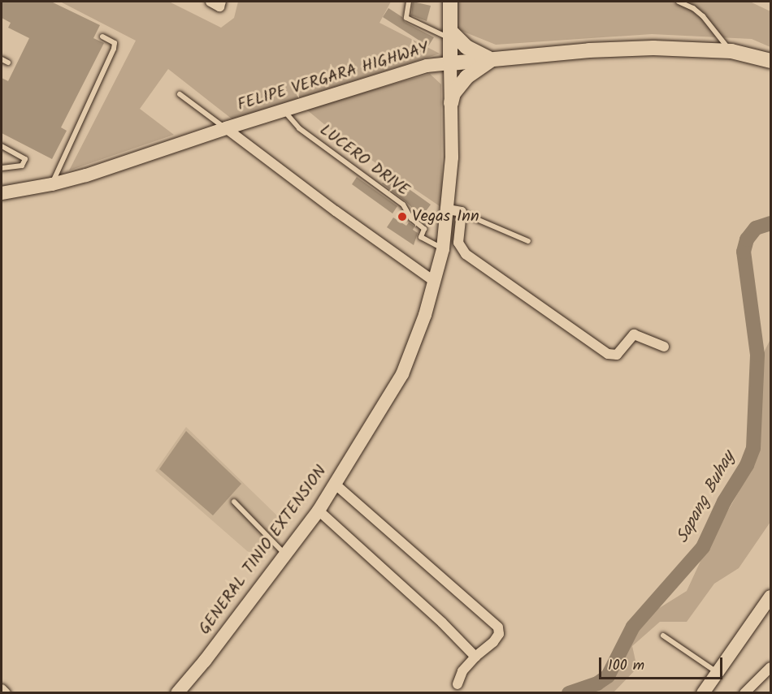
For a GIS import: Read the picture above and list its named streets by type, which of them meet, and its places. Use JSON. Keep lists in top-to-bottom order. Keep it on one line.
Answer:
{"streets":{"main road":["FELIPE VERGARA HIGHWAY","GENERAL TINIO EXTENSION"],"lane":["LUCERO DRIVE"]},"crossings":[["FELIPE VERGARA HIGHWAY","LUCERO DRIVE"],["FELIPE VERGARA HIGHWAY","GENERAL TINIO EXTENSION"],["LUCERO DRIVE","GENERAL TINIO EXTENSION"]],"water":["Sapang Buhay"],"places":["Vegas Inn"],"scale_bar":"100 m"}
